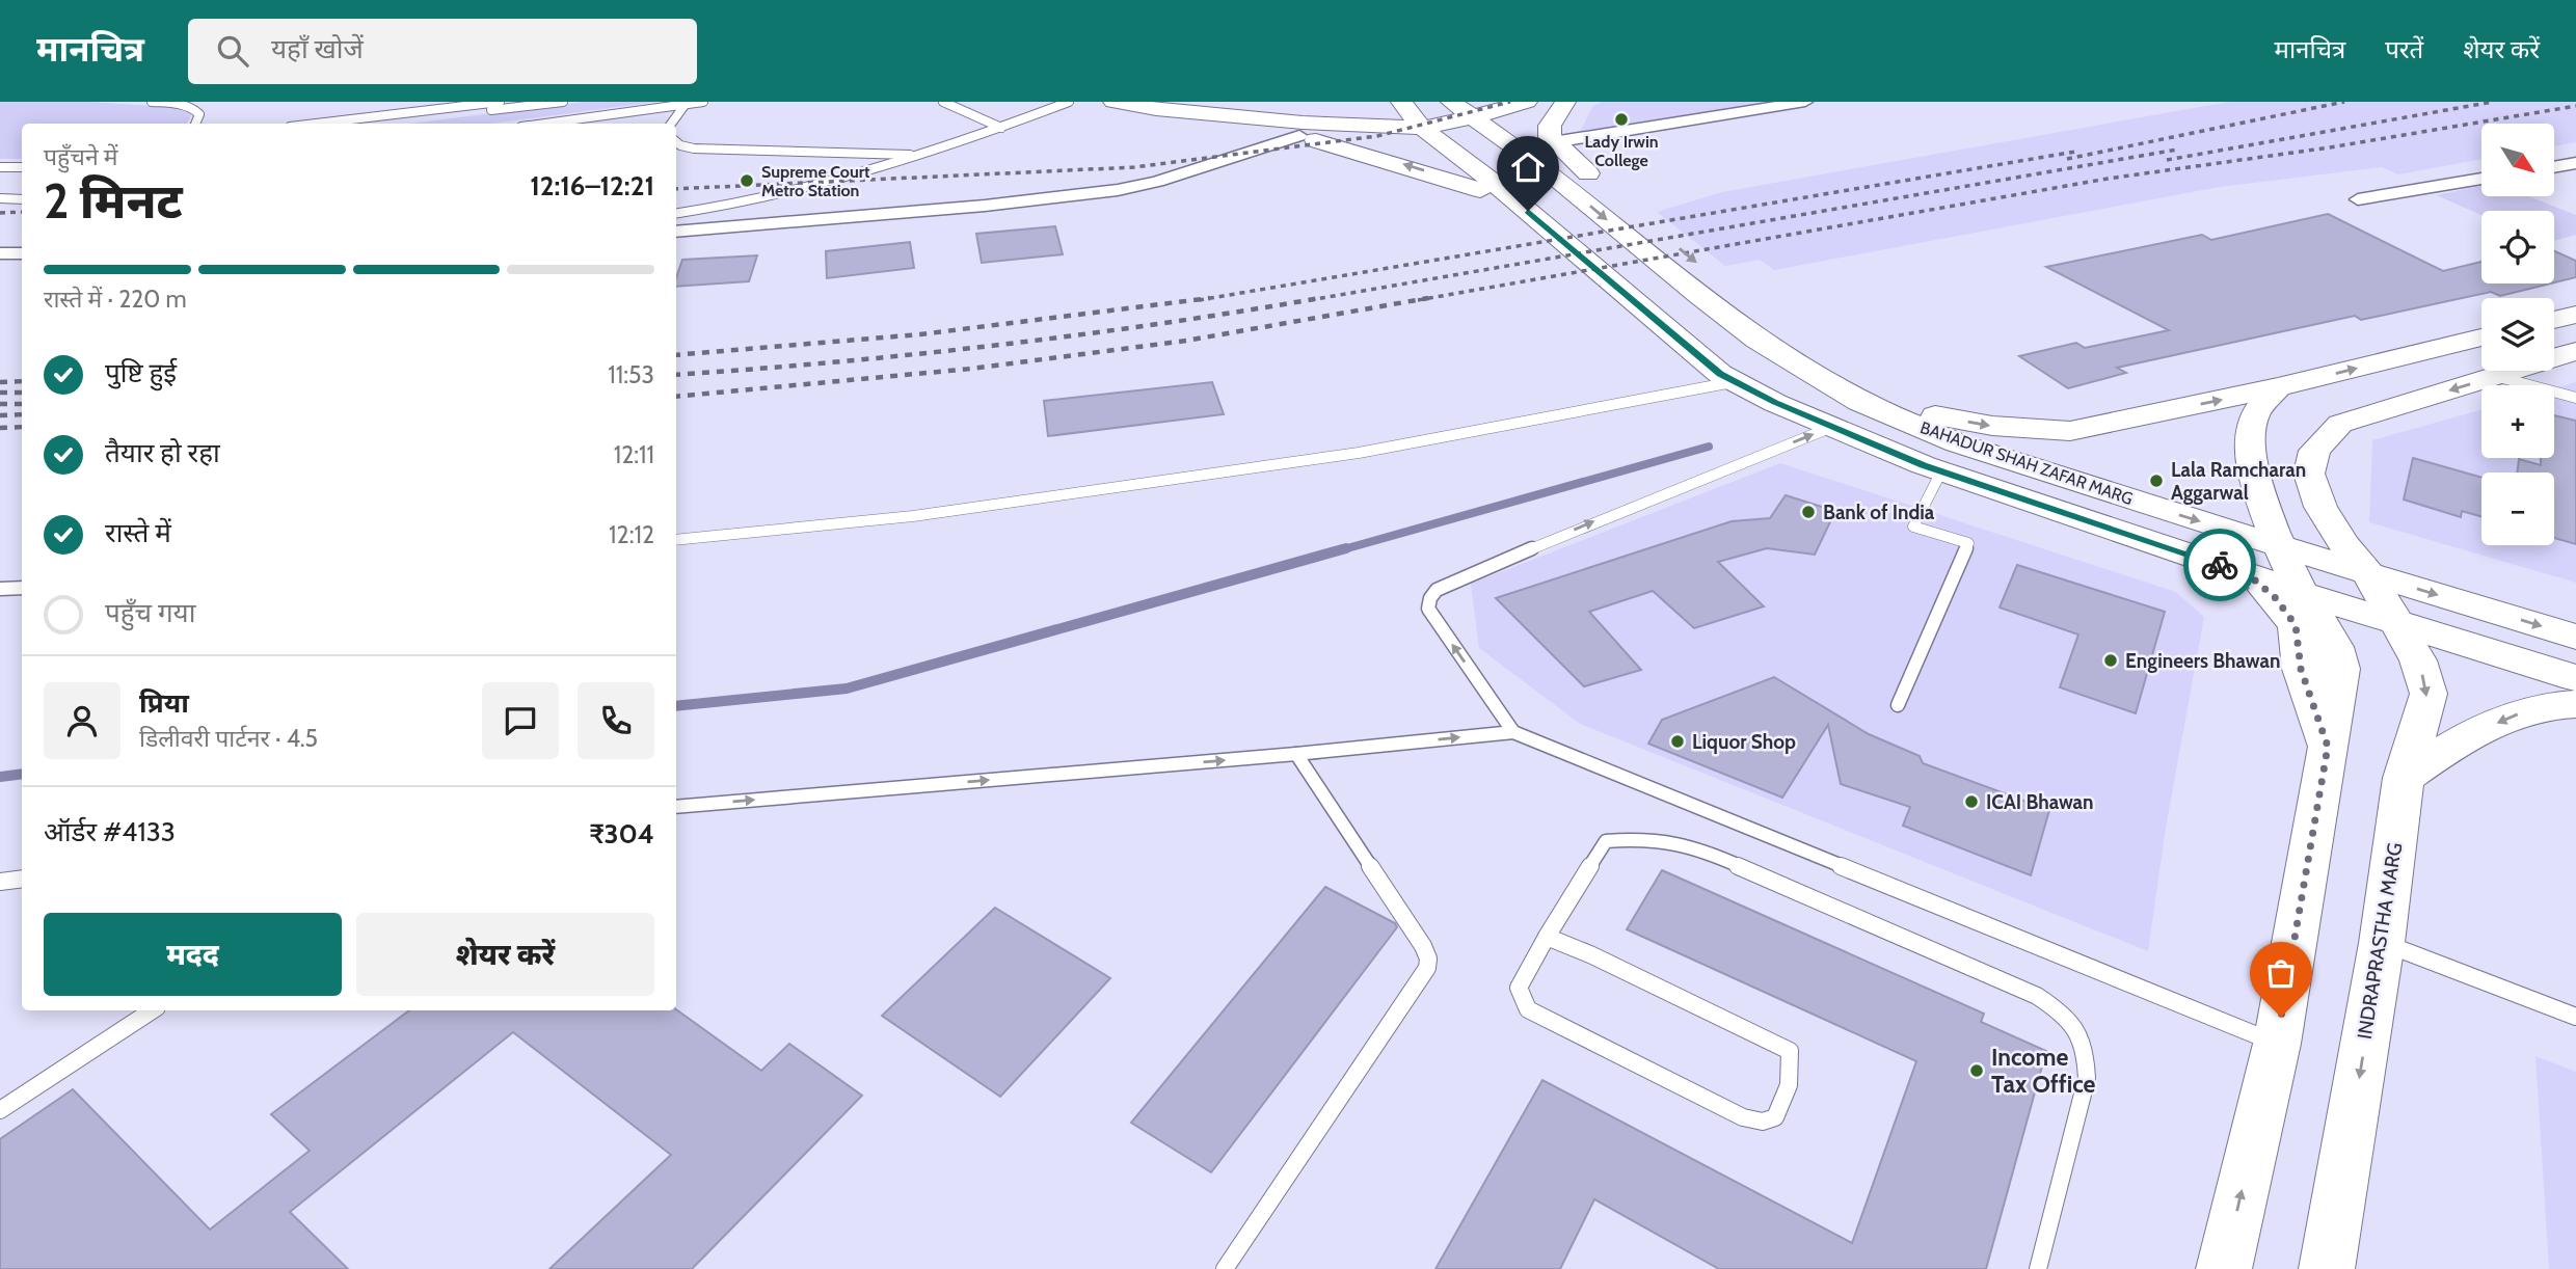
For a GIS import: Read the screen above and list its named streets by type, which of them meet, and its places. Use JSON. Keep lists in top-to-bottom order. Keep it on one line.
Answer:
{"streets":{"main road":["BAHADUR SHAH ZAFAR MARG","INDRAPRASTHA MARG"]},"crossings":[["BAHADUR SHAH ZAFAR MARG","INDRAPRASTHA MARG"]],"places":["Lady Irwin College","Supreme Court Metro Station","Lala Ramcharan Aggarwal","Bank of India","Engineers Bhawan","Liquor Shop","ICAI Bhawan","Income Tax Office"],"north":"bottom right","page":{"header":"मानचित्र","search":"यहाँ खोजें","nav":["मानचित्र","परतें","शेयर करें"],"map_buttons":["+","−"],"heading":["2 मिनट","पहुँचने में","12:16–12:21"],"panel":["प्रिया","डिलीवरी पार्टनर · 4.5","ऑर्डर #4133","₹304"],"bar":"रास्ते में · 220 m","list":[["पुष्टि हुई","11:53"],["तैयार हो रहा","12:11"],["रास्ते में","12:12"],"पहुँच गया"],"buttons":["मदद","शेयर करें"]}}
